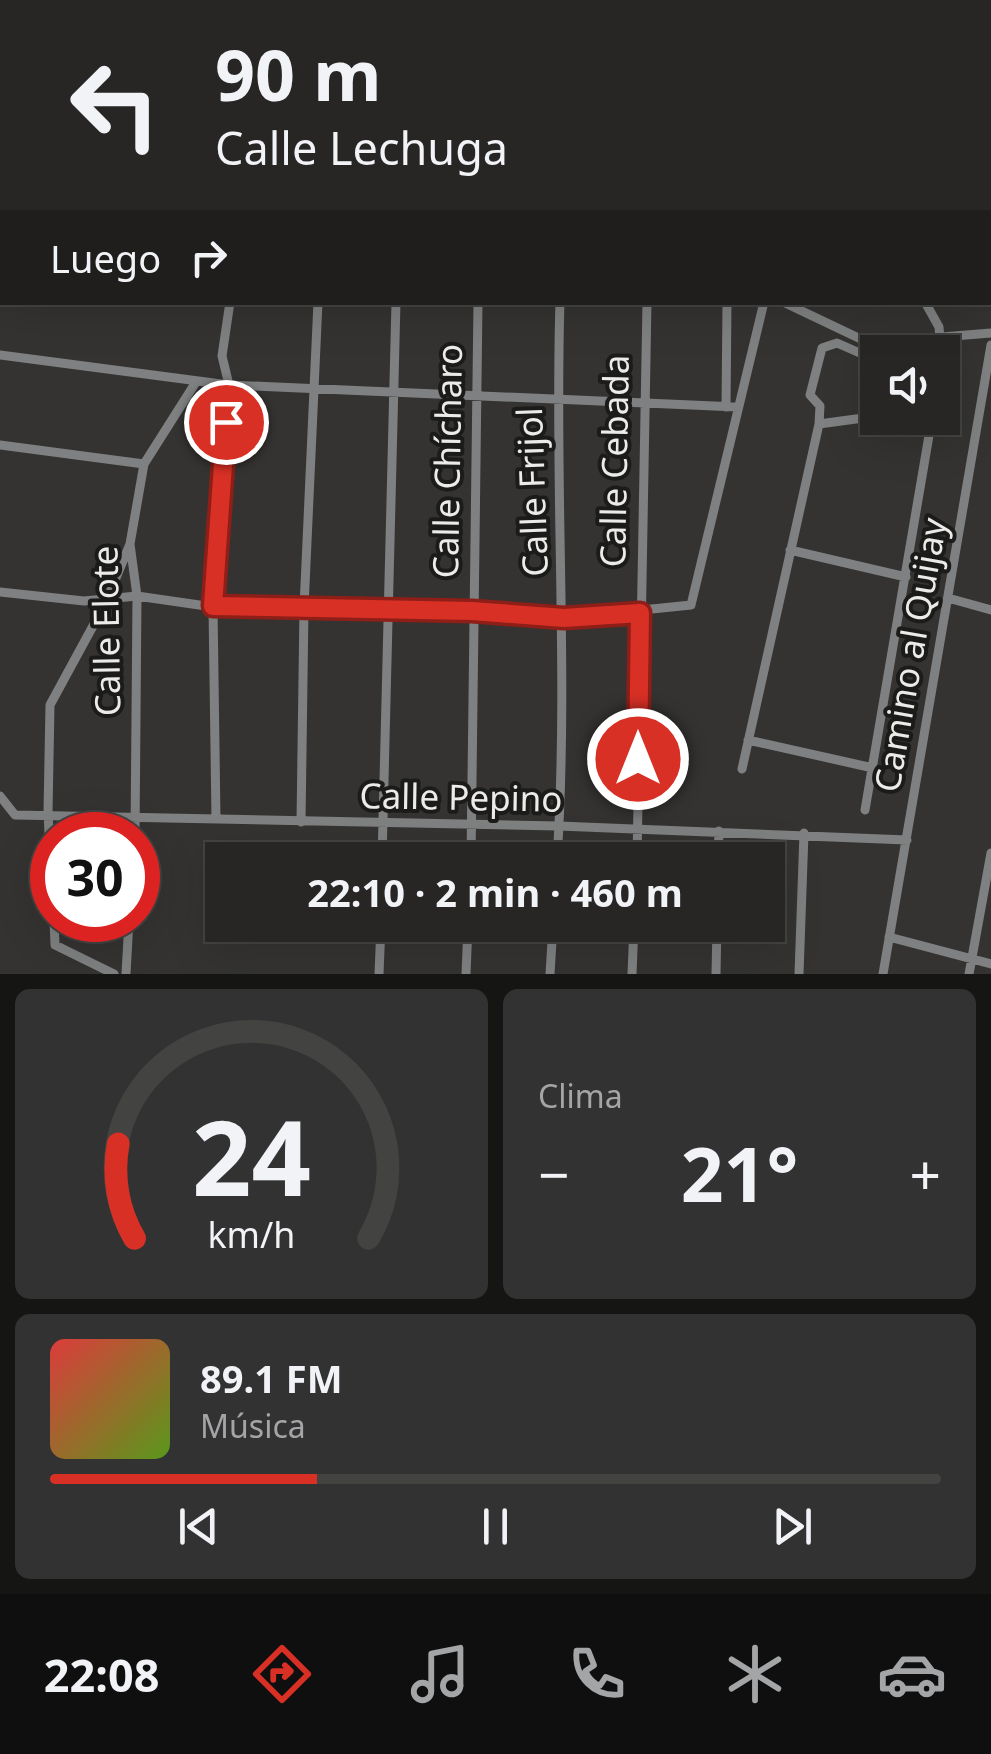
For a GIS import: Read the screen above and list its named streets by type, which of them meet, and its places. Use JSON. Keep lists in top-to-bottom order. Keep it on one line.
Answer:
{"streets":{"street":["Calle Chícharo","Calle Cebada","Calle Frijol","Calle Elote","Camino al Quijay","Calle Pepino"]},"crossings":[["Calle Chícharo","Calle Pepino"],["Calle Cebada","Calle Pepino"],["Calle Frijol","Calle Pepino"],["Camino al Quijay","Calle Pepino"]],"page":{"turn":["90 m","Calle Lechuga"],"then":"Luego","limit":"30","trip":"22:10 · 2 min · 460 m","tile":"Clima","heat":["−","21°","+"],"song":["89.1 FM","Música"],"tabs":"22:08","gauge":["24","km/h"]}}
